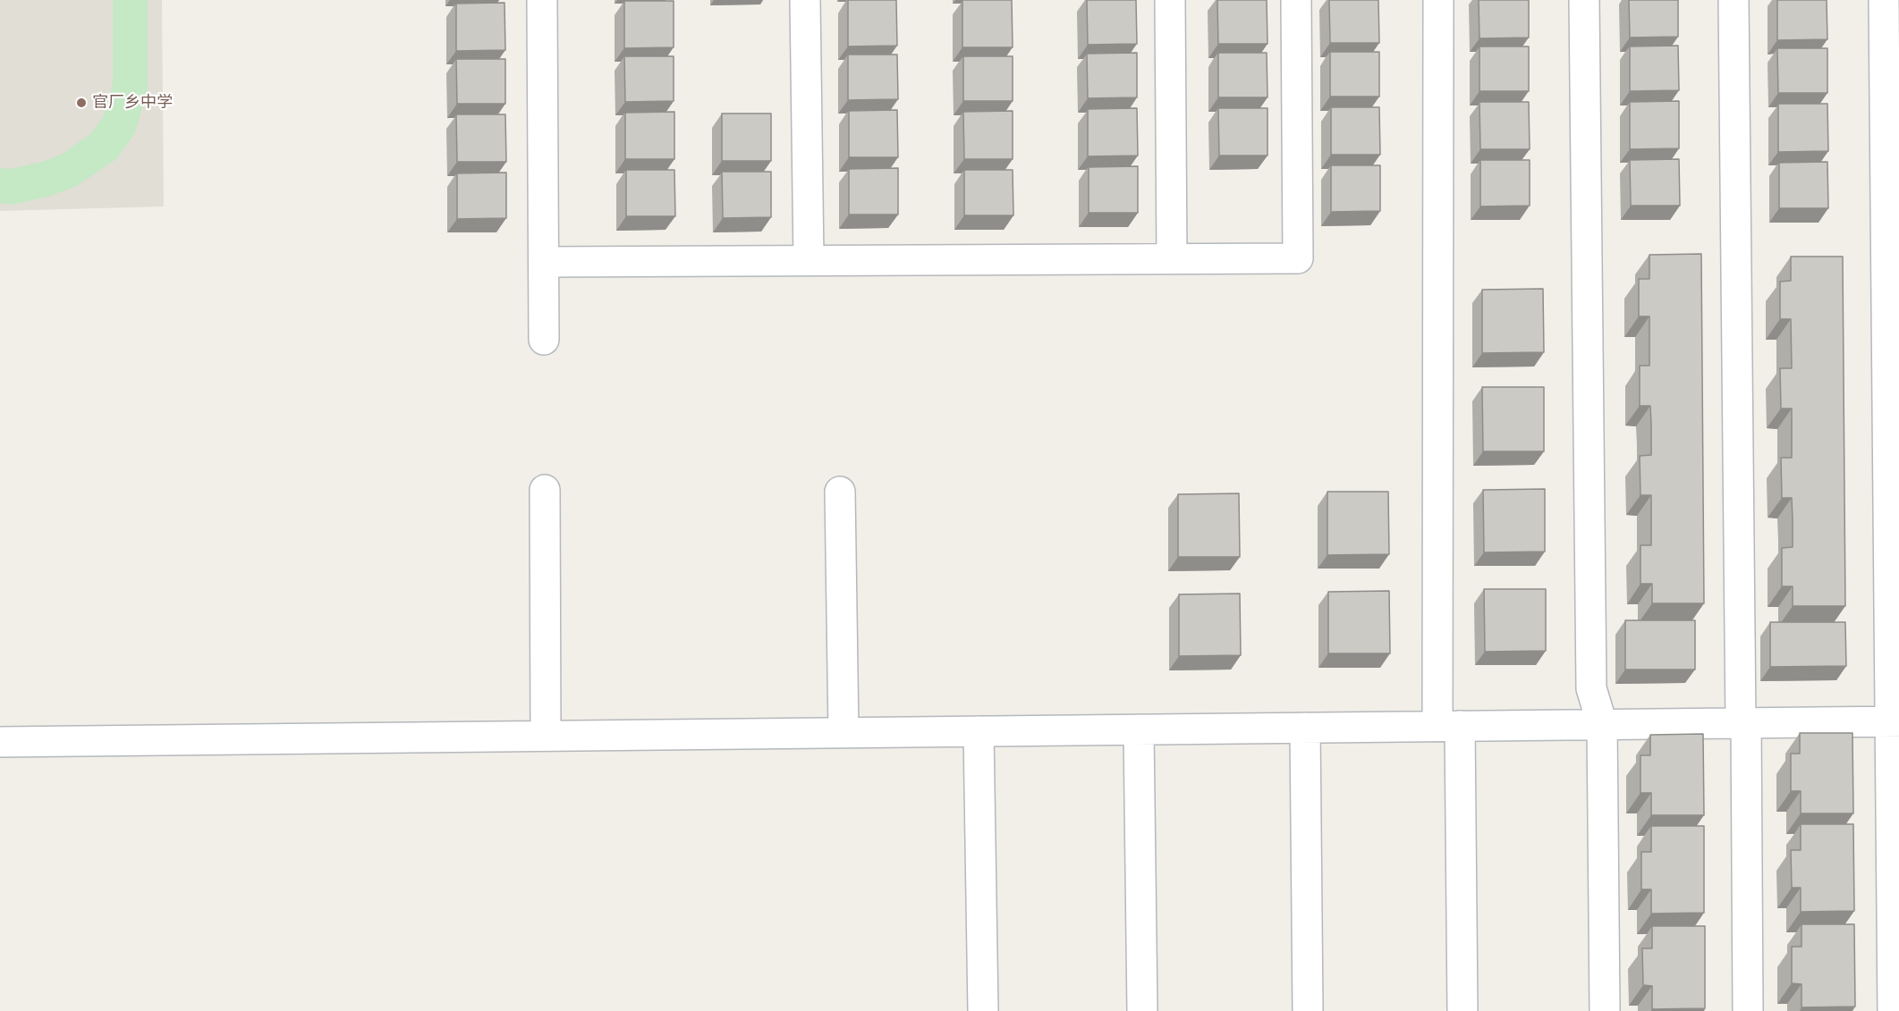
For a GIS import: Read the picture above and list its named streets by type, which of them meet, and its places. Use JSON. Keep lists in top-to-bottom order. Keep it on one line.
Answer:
{"places":["官厂乡中学"]}
